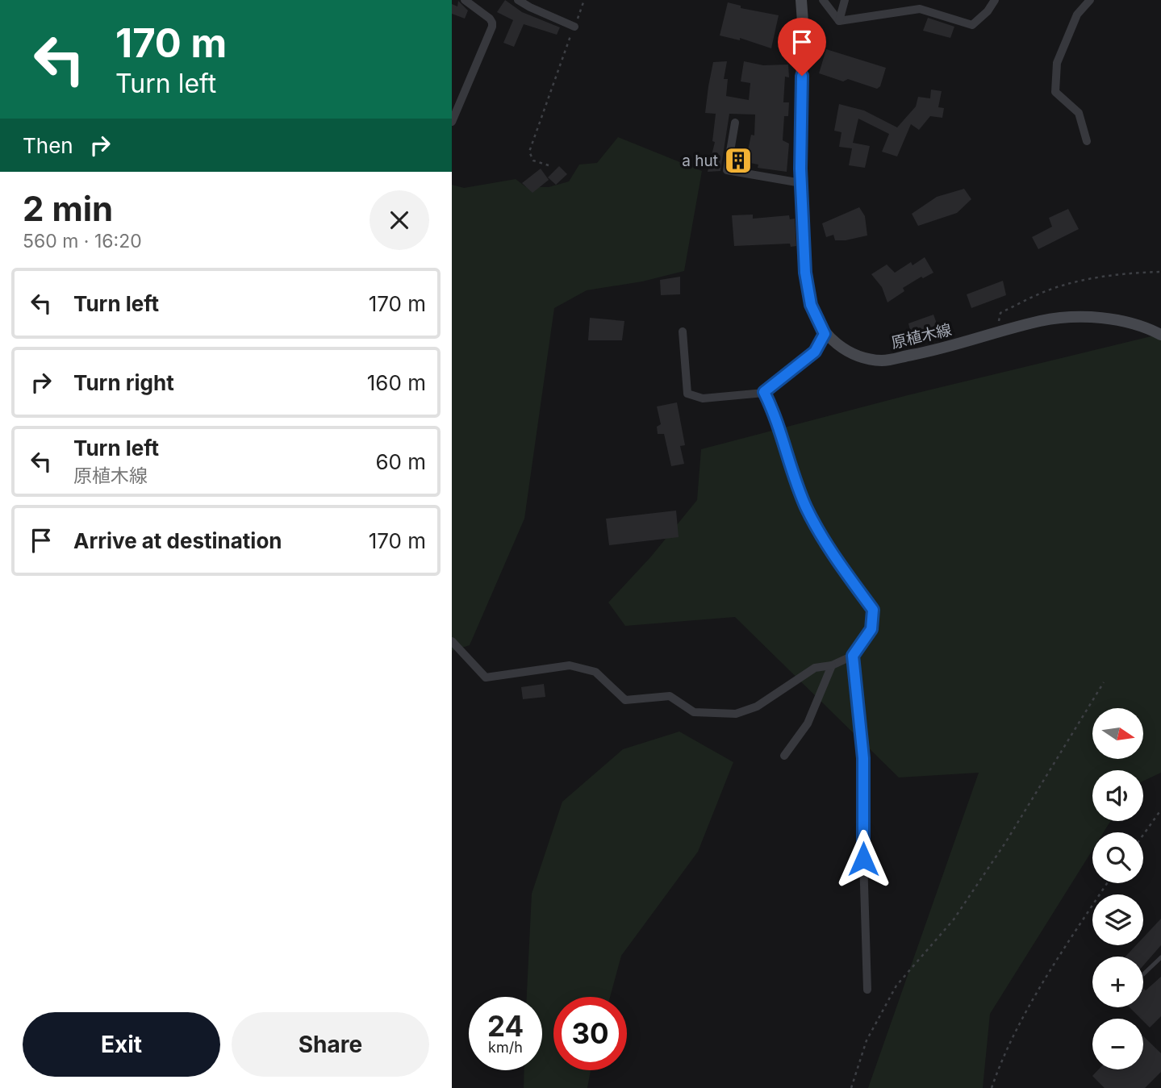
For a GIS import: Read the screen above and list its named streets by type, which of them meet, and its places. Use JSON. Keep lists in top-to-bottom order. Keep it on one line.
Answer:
{"streets":{"main road":["原植木線"]},"places":{"building":["a hut"]},"north":"right","page":{"turn":["170 m","Turn left"],"then":"Then","heading":["2 min","560 m · 16:20"],"list":[{"name":"Turn left","value":"170 m"},{"name":"Turn right","value":"160 m"},{"name":"Turn left","note":"原植木線","value":"60 m"},{"name":"Arrive at destination","value":"170 m"}],"map_buttons":["+","−"],"speed":"24 km/h","limit":"30","buttons":["Exit","Share"]}}
